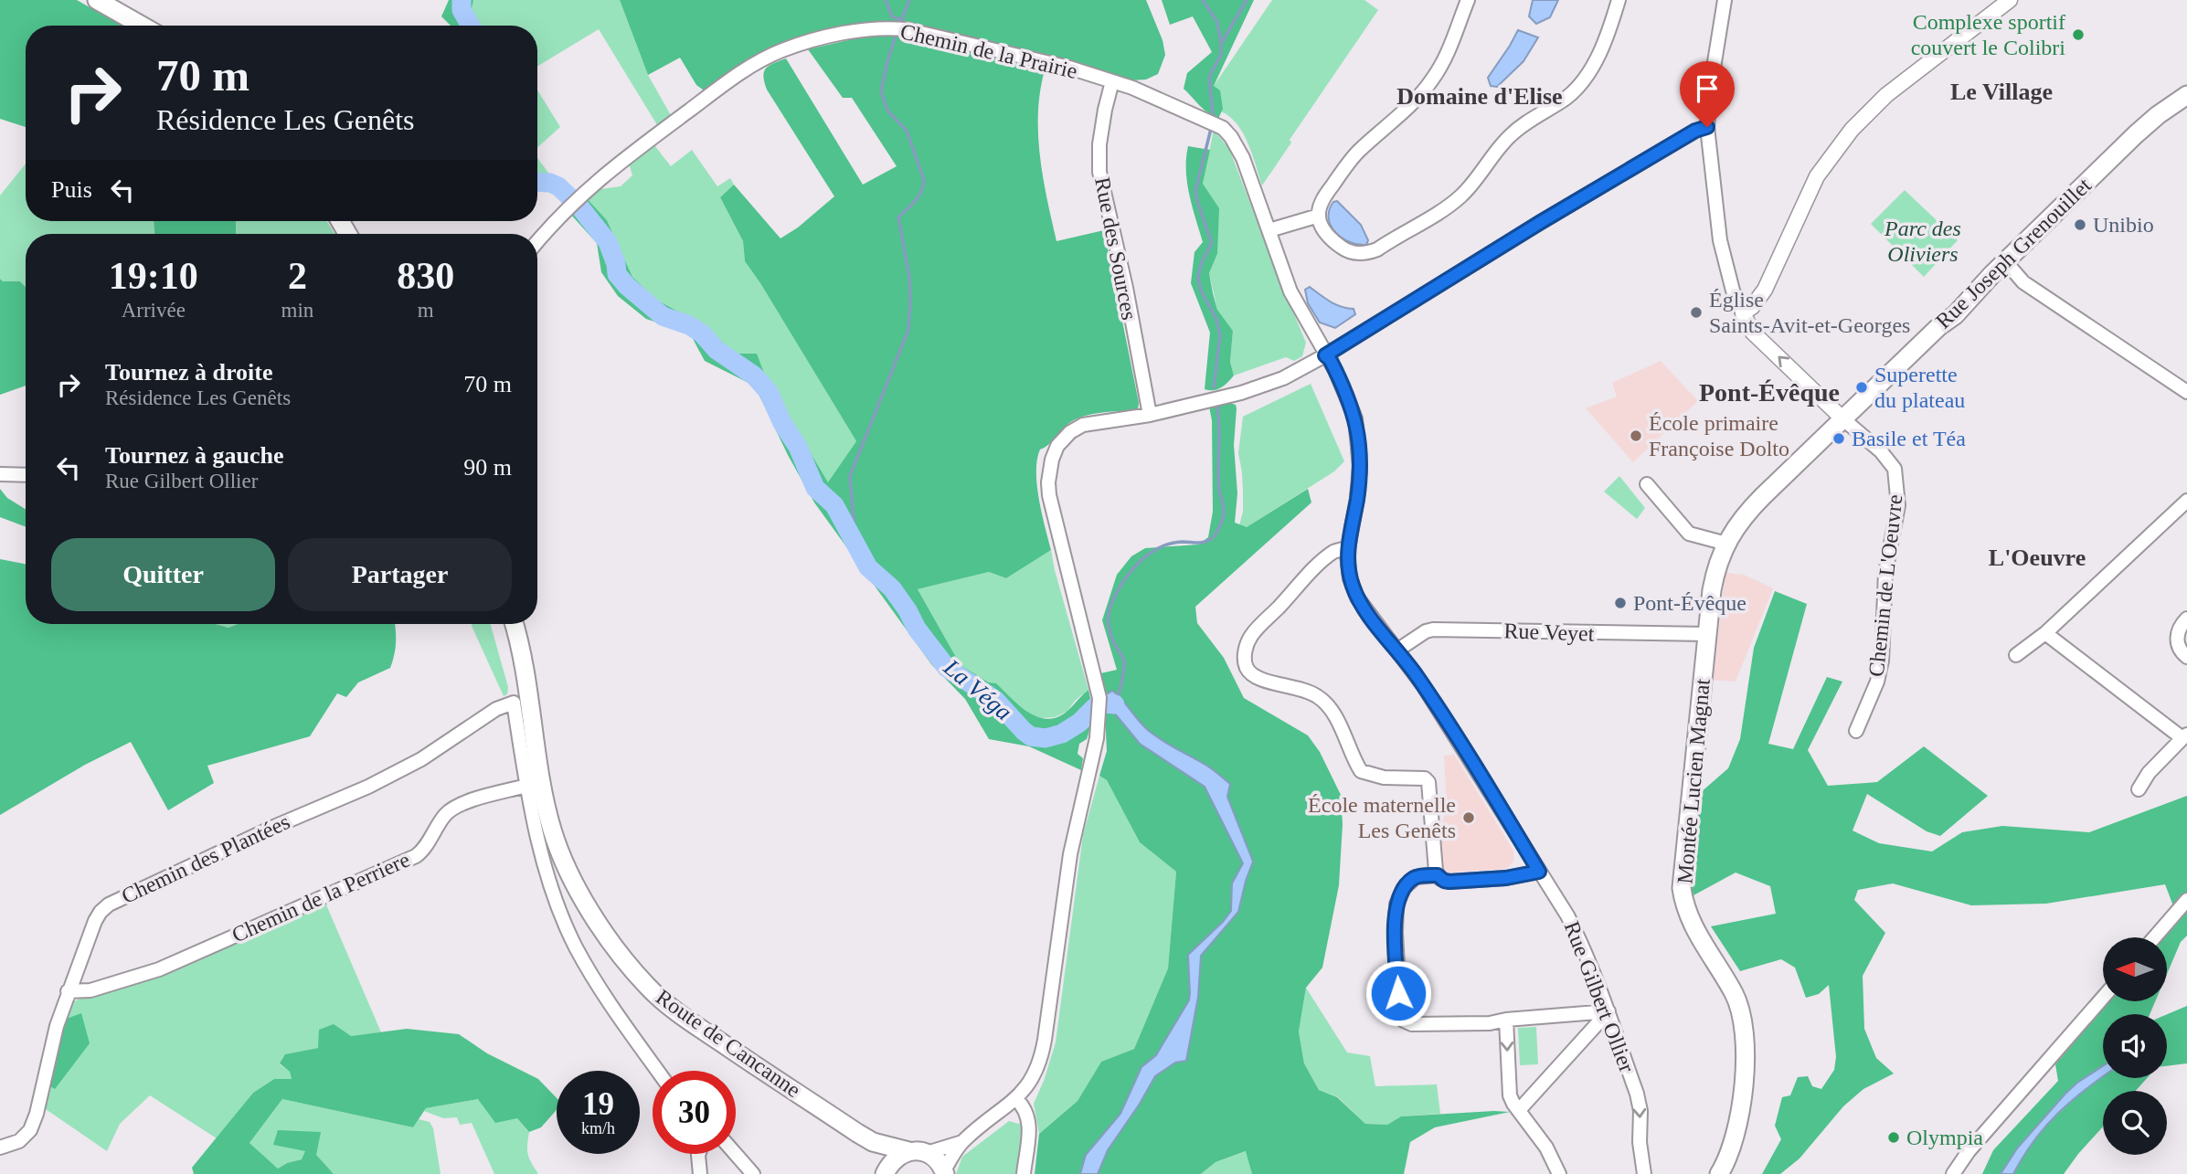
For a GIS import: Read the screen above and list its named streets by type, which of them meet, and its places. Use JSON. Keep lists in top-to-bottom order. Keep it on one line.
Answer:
{"streets":{"main road":["Rue Joseph Grenouillet","Montée Lucien Magnat","Route de Cancanne"],"street":["Chemin de la Prairie","Rue des Sources","Chemin de L'Oeuvre","Rue Veyet","Chemin des Plantées","Chemin de la Perriere","Rue Gilbert Ollier"]},"crossings":[["Chemin de la Prairie","Rue des Sources"],["Chemin de la Prairie","Rue Gilbert Ollier"],["Rue Joseph Grenouillet","Chemin de L'Oeuvre"],["Rue Joseph Grenouillet","Montée Lucien Magnat"],["Chemin de L'Oeuvre","Montée Lucien Magnat"],["Rue Veyet","Montée Lucien Magnat"],["Rue Veyet","Rue Gilbert Ollier"],["Chemin des Plantées","Chemin de la Perriere"]],"districts":["Le Village","Domaine d'Elise","Pont-Évêque","L'Oeuvre"],"water":["La Véga"],"parks":["Parc des Oliviers"],"places":["Complexe sportif couvert le Colibri","Unibio","Église Saints-Avit-et-Georges","Superette du plateau","École primaire Françoise Dolto","Basile et Téa","Pont-Évêque","École maternelle Les Genêts","Olympia"],"north":"left","page":{"turn":["70 m","Résidence Les Genêts"],"then":"Puis","eta":["19:10","Arrivée","2","min","830","m"],"list":[{"name":"Tournez à droite","note":"Résidence Les Genêts","value":"70 m"},{"name":"Tournez à gauche","note":"Rue Gilbert Ollier","value":"90 m"}],"buttons":["Quitter","Partager"],"speed":"19 km/h","limit":"30"}}
